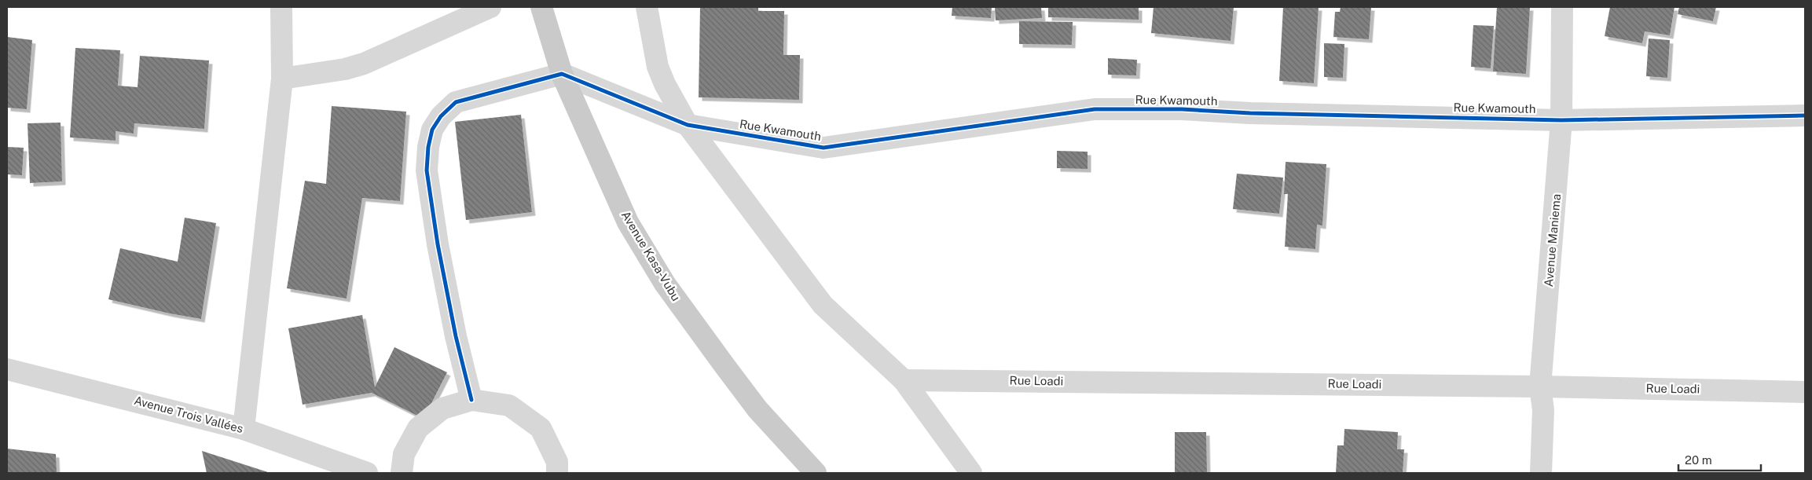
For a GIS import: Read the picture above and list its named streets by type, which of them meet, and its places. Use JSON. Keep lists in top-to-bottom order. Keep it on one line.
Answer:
{"streets":{"main road":["Avenue Kasa-Vubu"],"street":["Rue Kwamouth","Avenue Maniema","Rue Loadi","Avenue Trois Vallées"]},"crossings":[["Rue Kwamouth","Avenue Maniema"],["Rue Kwamouth","Avenue Kasa-Vubu"],["Avenue Maniema","Rue Loadi"]],"scale_bar":"20 m"}
